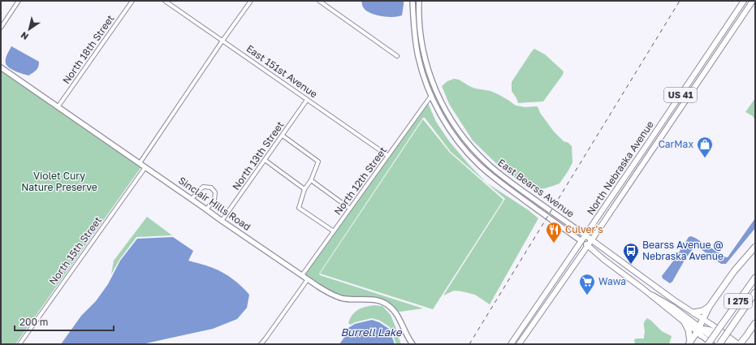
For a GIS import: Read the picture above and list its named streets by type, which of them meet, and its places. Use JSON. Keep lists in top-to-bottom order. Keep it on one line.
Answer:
{"streets":{"highway":["I 275"],"main road":["US 41","North Nebraska Avenue","East Bearss Avenue","Sinclair Hills Road"],"street":["North 18th Street","East 151st Avenue","North 13th Street","North 12th Street","North 15th Street"]},"crossings":[["North 18th Street","Sinclair Hills Road"],["East 151st Avenue","North 13th Street"],["East 151st Avenue","North 12th Street"],["North 13th Street","Sinclair Hills Road"],["North Nebraska Avenue","East Bearss Avenue"],["North 12th Street","East Bearss Avenue"],["North 12th Street","Sinclair Hills Road"],["Sinclair Hills Road","North 15th Street"]],"water":["Burrell Lake"],"parks":["Violet Cury Nature Preserve"],"places":{"shop":["CarMax"],"restaurant":["Culver's"],"bus stop":["Bearss Avenue @ Nebraska Avenue"],"supermarket":["Wawa"]},"scale_bar":"200 m","north":"bottom left"}
